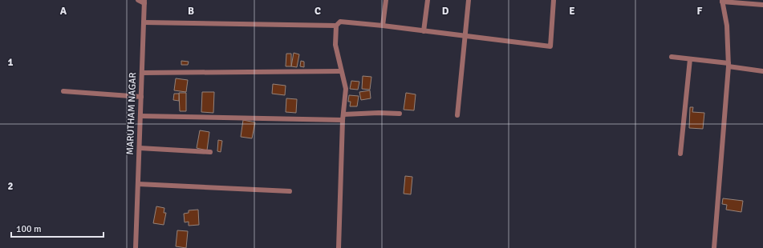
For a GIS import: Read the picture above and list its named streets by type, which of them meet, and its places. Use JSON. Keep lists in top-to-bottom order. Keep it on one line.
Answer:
{"streets":{"street":["MARUTHAM NAGAR"]},"scale_bar":"100 m","grid":{"columns":["A","B","C","D","E","F"],"rows":["1","2"]}}
